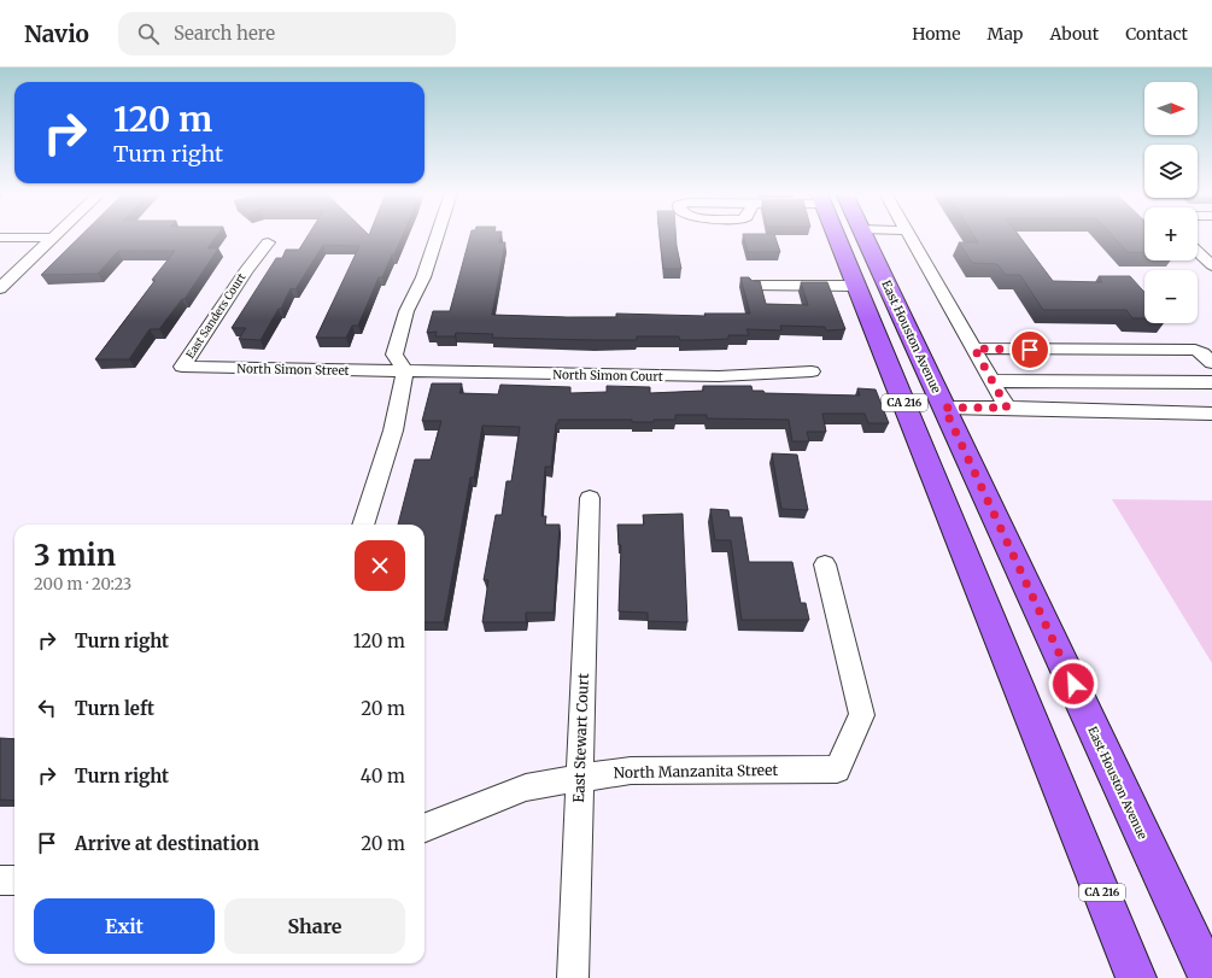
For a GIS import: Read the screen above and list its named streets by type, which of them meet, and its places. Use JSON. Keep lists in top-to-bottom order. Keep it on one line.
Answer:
{"streets":{"main road":["East Houston Avenue","CA 216"],"street":["East Sanders Court","North Simon Street","North Simon Court","East Stewart Court","North Manzanita Street"]},"crossings":[["East Sanders Court","North Simon Street"],["North Simon Street","North Simon Court"],["East Stewart Court","North Manzanita Street"]],"north":"right","page":{"header":"Navio","search":"Search here","nav":["Home","Map","About","Contact"],"map_buttons":["+","−"],"turn":["120 m","Turn right"],"heading":["3 min","200 m · 20:23"],"list":[{"name":"Turn right","value":"120 m"},{"name":"Turn left","value":"20 m"},{"name":"Turn right","value":"40 m"},{"name":"Arrive at destination","value":"20 m"}],"buttons":["Exit","Share"]}}
